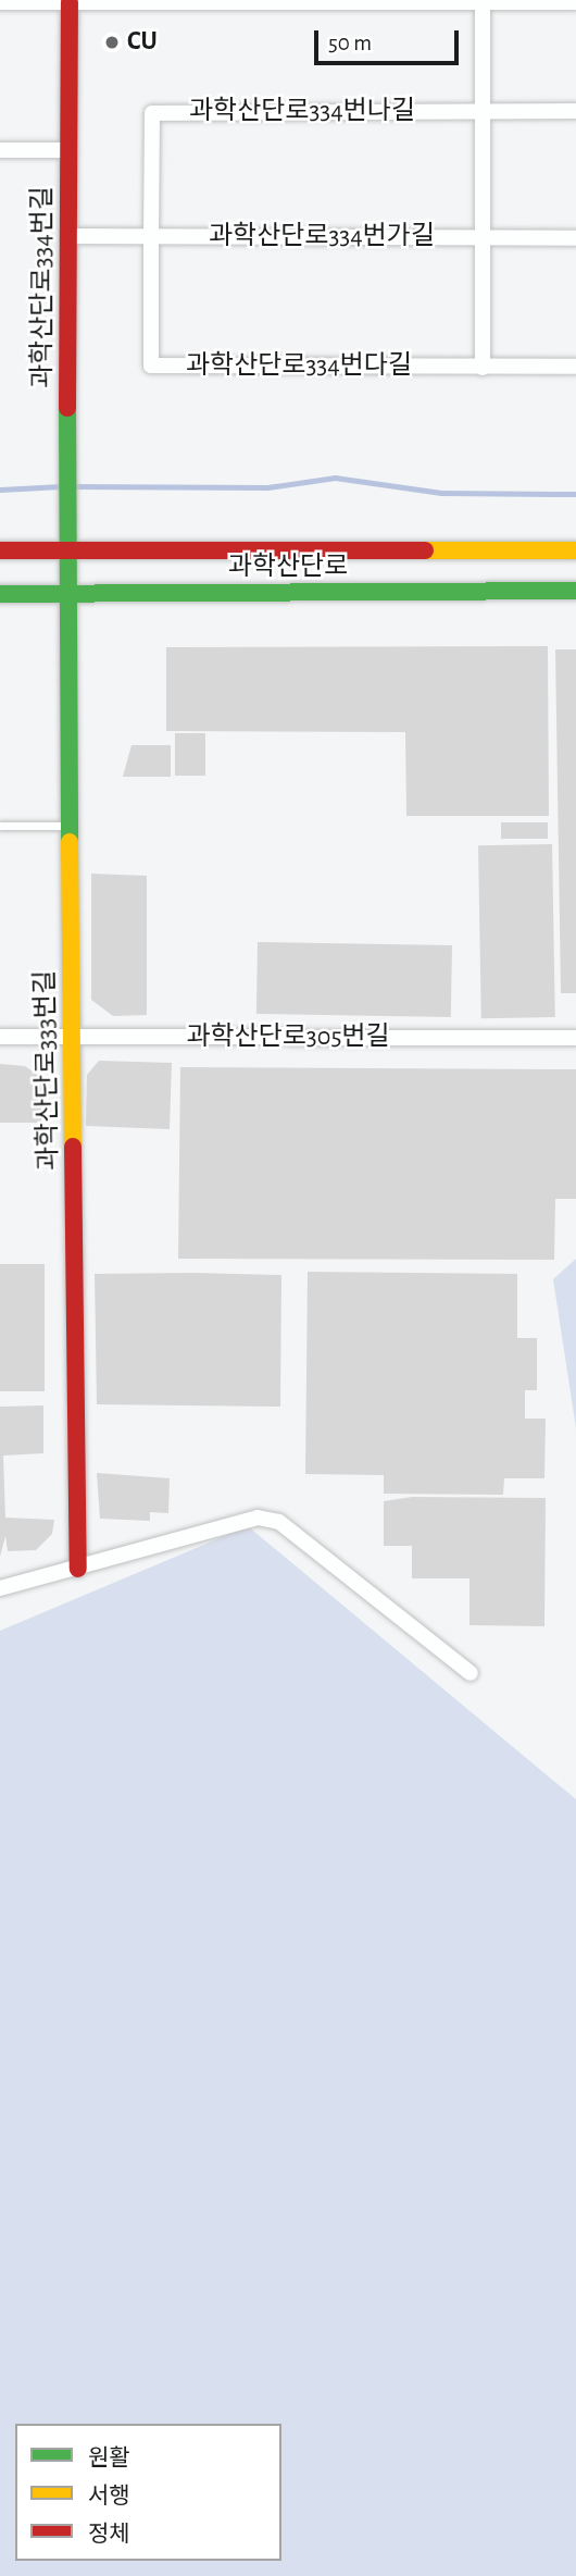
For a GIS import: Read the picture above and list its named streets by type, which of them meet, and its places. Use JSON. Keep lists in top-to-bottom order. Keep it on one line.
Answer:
{"streets":{"street":["과학산단로334번나길","과학산단로334번가길","과학산단로334번길","과학산단로334번다길","과학산단로","과학산단로305번길","과학산단로333번길"]},"crossings":[["과학산단로334번나길","과학산단로334번가길"],["과학산단로334번나길","과학산단로334번다길"],["과학산단로334번가길","과학산단로334번길"],["과학산단로334번가길","과학산단로334번다길"],["과학산단로334번길","과학산단로"],["과학산단로334번길","과학산단로333번길"],["과학산단로","과학산단로333번길"],["과학산단로305번길","과학산단로333번길"]],"places":["CU"],"legend":["원활","서행","정체"],"scale_bar":"50 m"}
